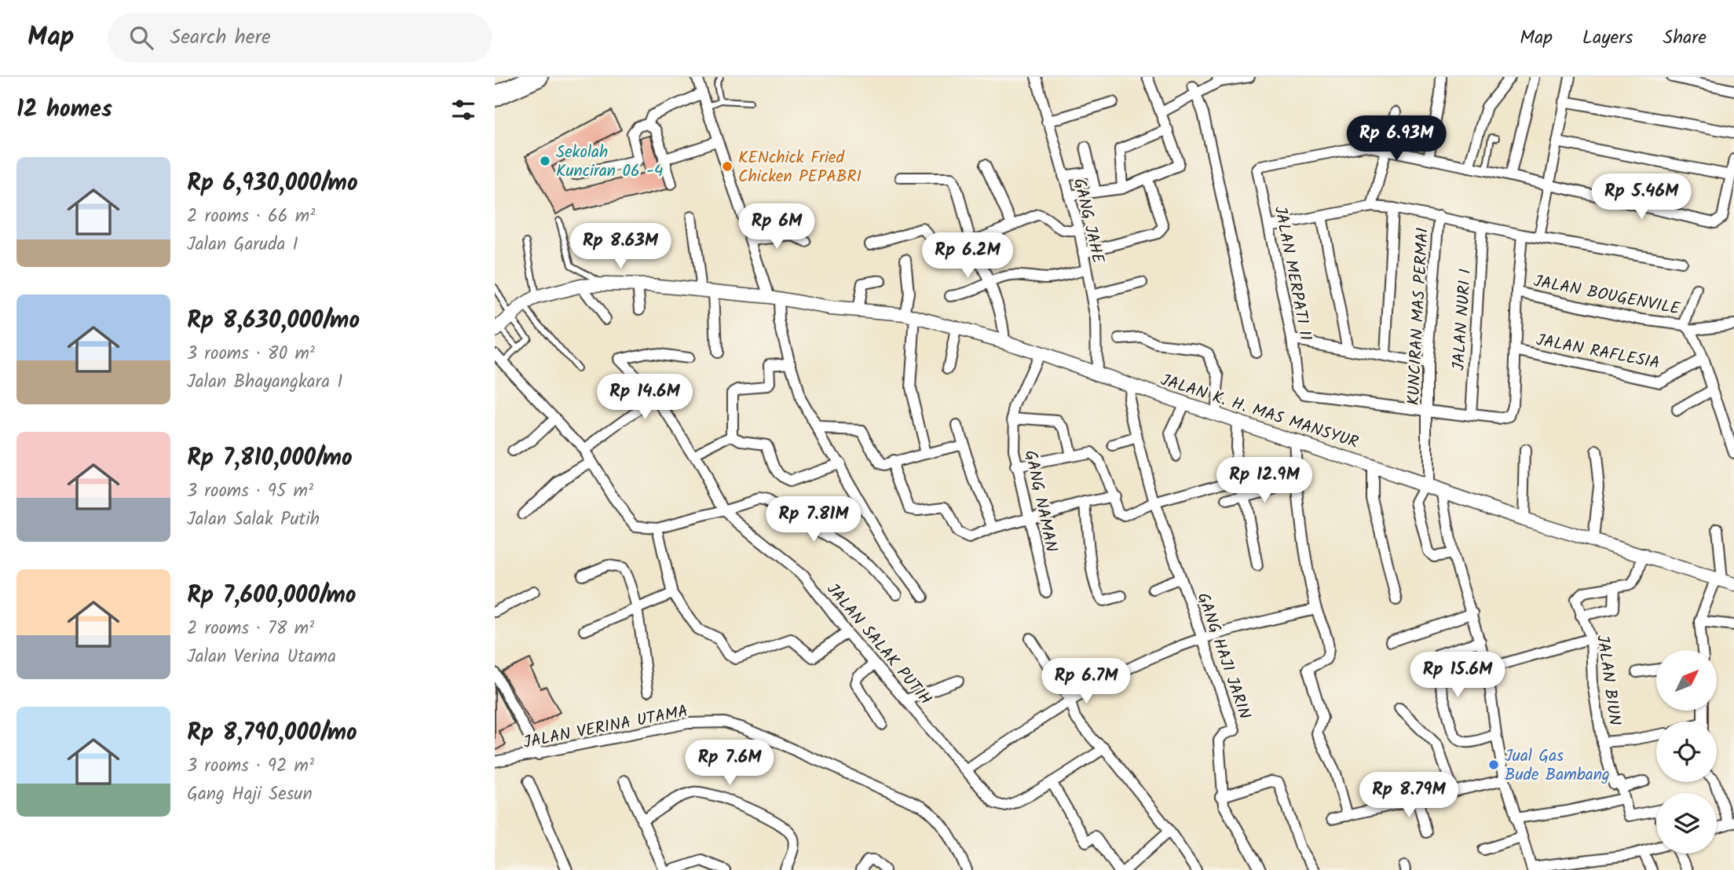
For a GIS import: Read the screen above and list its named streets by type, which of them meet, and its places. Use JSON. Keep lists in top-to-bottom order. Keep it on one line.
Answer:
{"streets":{"street":["GANG JAHE","JALAN MERPATI II","JALAN BOUGENVILE","KUNCIRAN MAS PERMAI","JALAN NURI I","JALAN RAFLESIA","JALAN K. H. MAS MANSYUR","GANG NAMAN","JALAN SALAK PUTIH","GANG HAJI JARIN","JALAN BIUN","JALAN VERINA UTAMA"]},"crossings":[["GANG JAHE","JALAN K. H. MAS MANSYUR"],["JALAN MERPATI II","KUNCIRAN MAS PERMAI"],["JALAN BOUGENVILE","JALAN RAFLESIA"],["KUNCIRAN MAS PERMAI","JALAN K. H. MAS MANSYUR"],["JALAN K. H. MAS MANSYUR","GANG NAMAN"],["JALAN K. H. MAS MANSYUR","GANG HAJI JARIN"],["JALAN K. H. MAS MANSYUR","JALAN BIUN"]],"places":["Sekolah Kunciran 06 -4","KENchick Fried Chicken PEPABRI","Jual Gas Bude Bambang"],"north":"top right","page":{"header":"Map","search":"Search here","nav":["Map","Layers","Share"],"heading":"12 homes","price":["Rp 6.93M","Rp 5.46M","Rp 6M","Rp 8.63M","Rp 6.2M","Rp 14.6M","Rp 12.9M","Rp 7.81M","Rp 15.6M","Rp 6.7M","Rp 7.6M","Rp 8.79M"],"list":[{"name":"Rp 6,930,000/mo","note":"2 rooms · 66 m² · Jalan Garuda I"},{"name":"Rp 8,630,000/mo","note":"3 rooms · 80 m² · Jalan Bhayangkara 1"},{"name":"Rp 7,810,000/mo","note":"3 rooms · 95 m² · Jalan Salak Putih"},{"name":"Rp 7,600,000/mo","note":"2 rooms · 78 m² · Jalan Verina Utama"},{"name":"Rp 8,790,000/mo","note":"3 rooms · 92 m² · Gang Haji Sesun"}]}}
